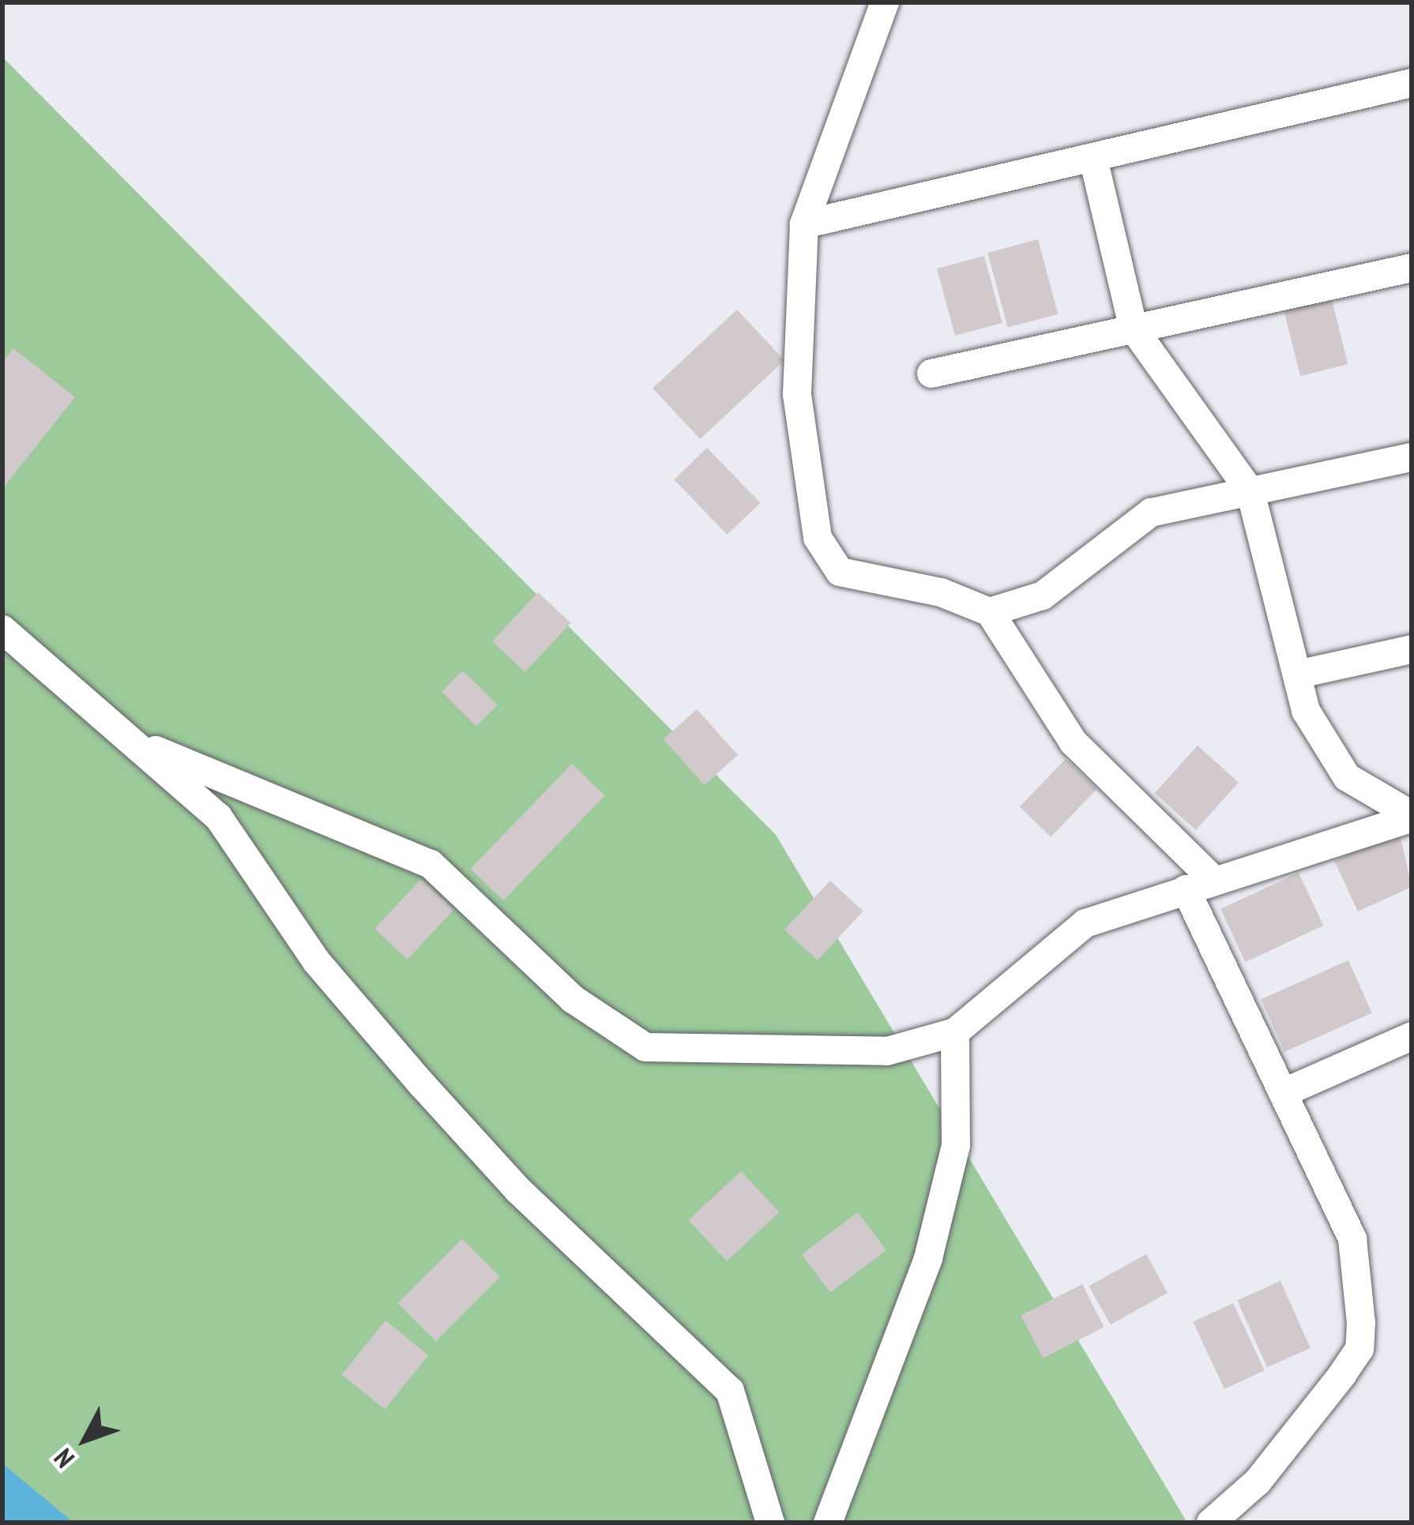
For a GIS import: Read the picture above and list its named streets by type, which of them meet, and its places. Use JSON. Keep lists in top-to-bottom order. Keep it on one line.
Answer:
{"north":"bottom left"}
